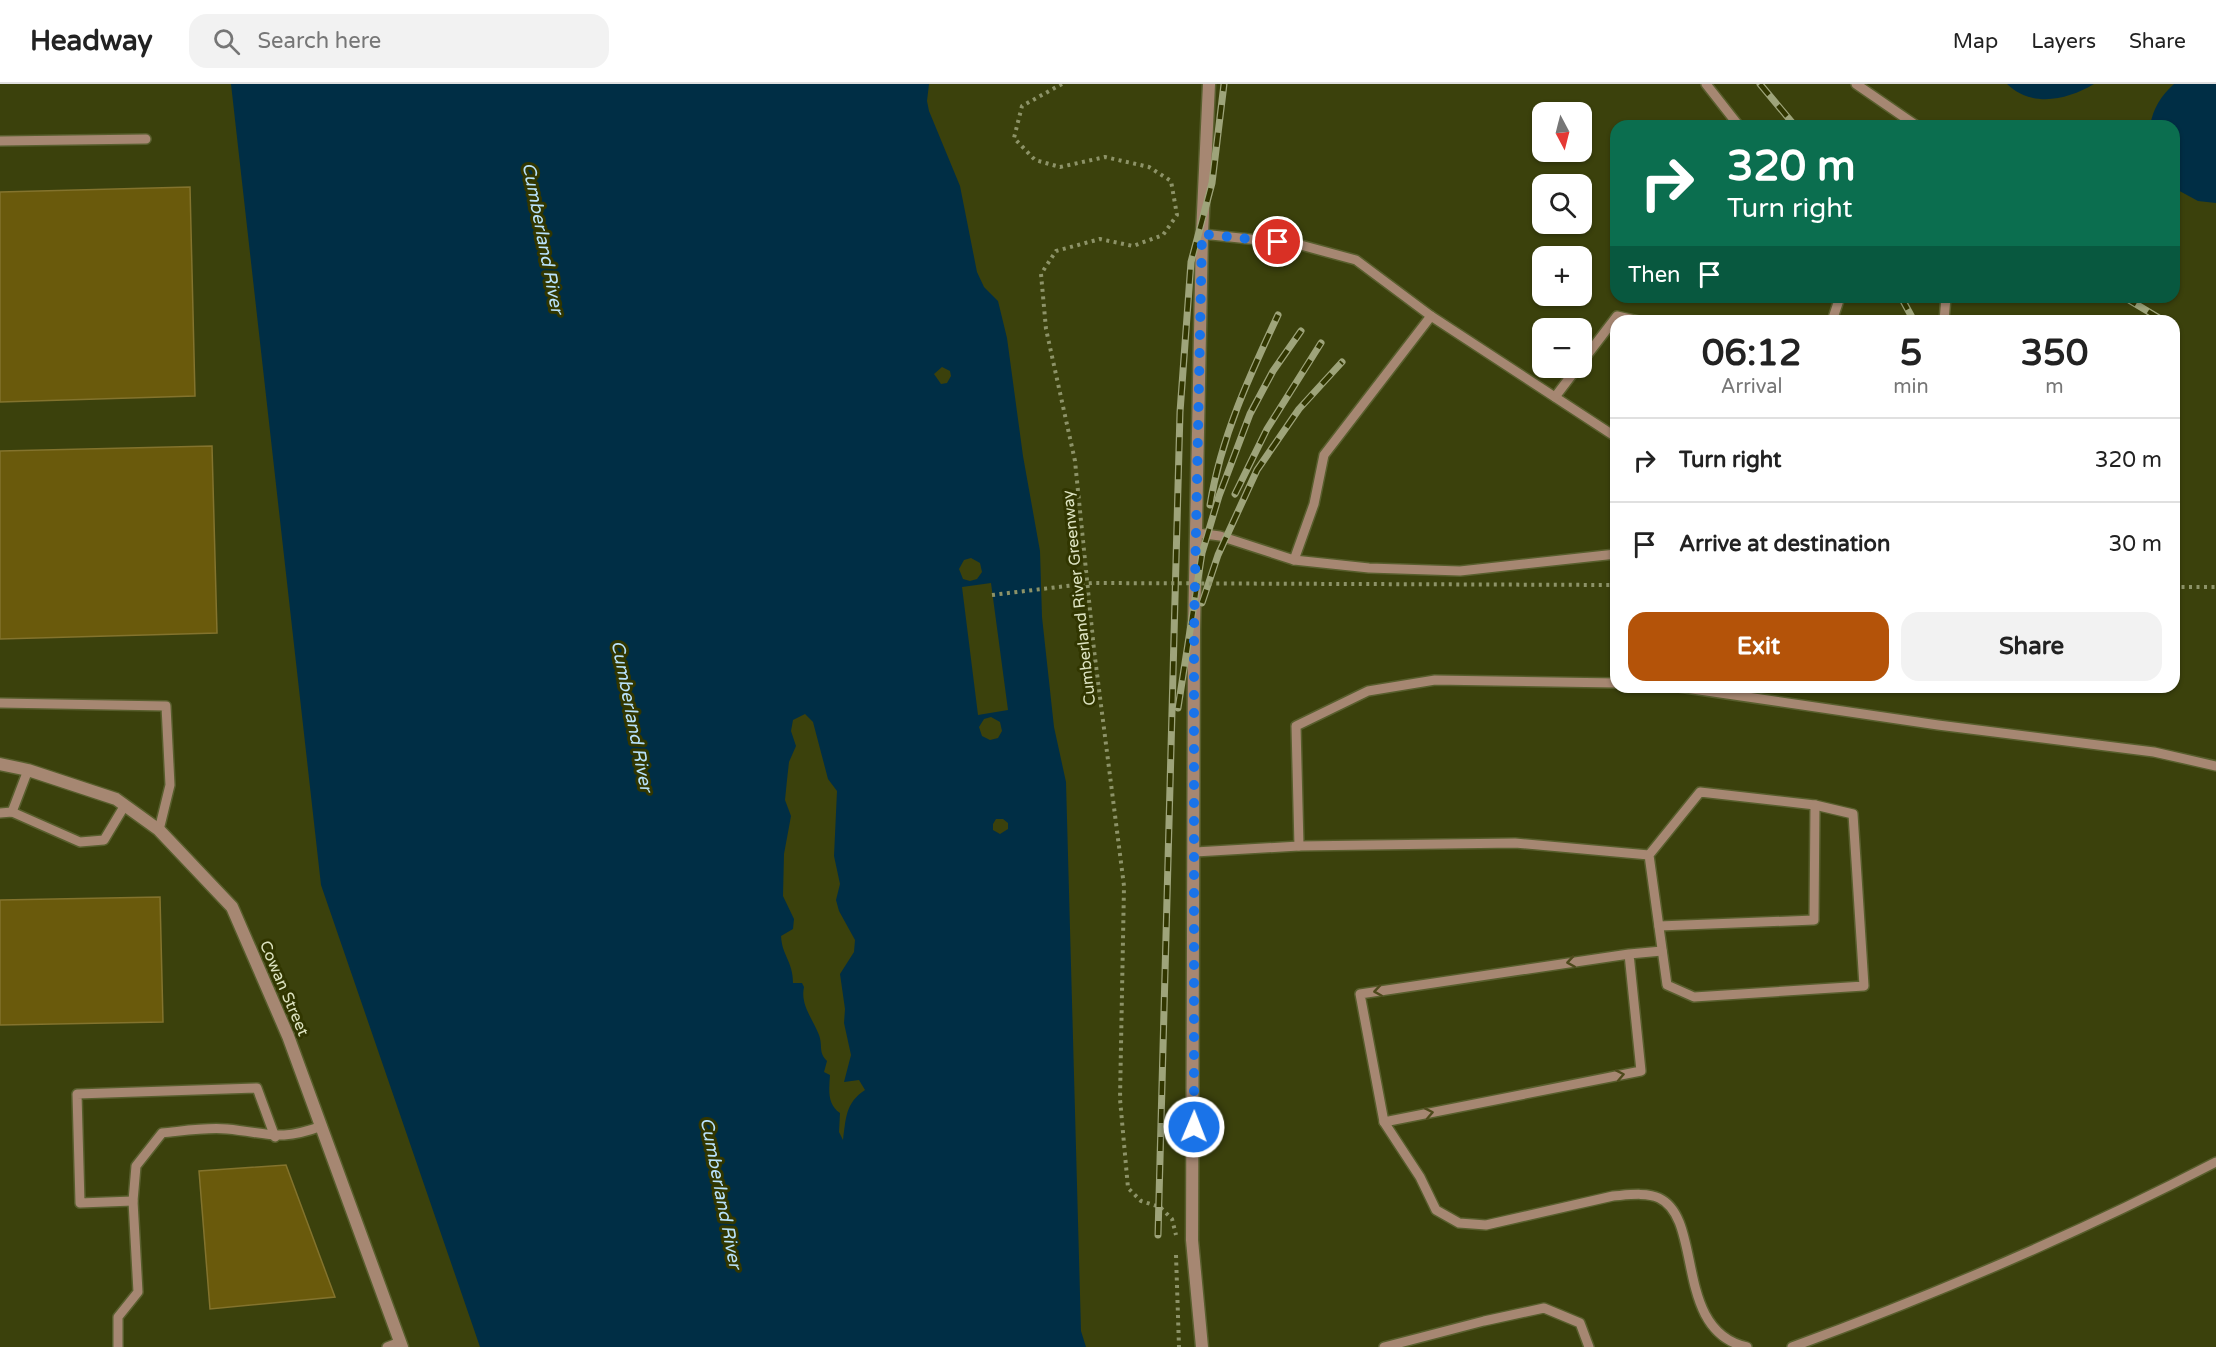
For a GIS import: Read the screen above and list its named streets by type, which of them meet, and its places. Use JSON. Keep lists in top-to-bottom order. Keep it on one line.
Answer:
{"streets":{"street":["Cowan Street"],"path":["Cumberland River Greenway"]},"water":["Cumberland River"],"north":"bottom","page":{"header":"Headway","search":"Search here","nav":["Map","Layers","Share"],"map_buttons":["+","−"],"turn":["320 m","Turn right"],"then":"Then","eta":["06:12","Arrival","5","min","350","m"],"list":[{"name":"Turn right","value":"320 m"},{"name":"Arrive at destination","value":"30 m"}],"buttons":["Exit","Share"]}}
